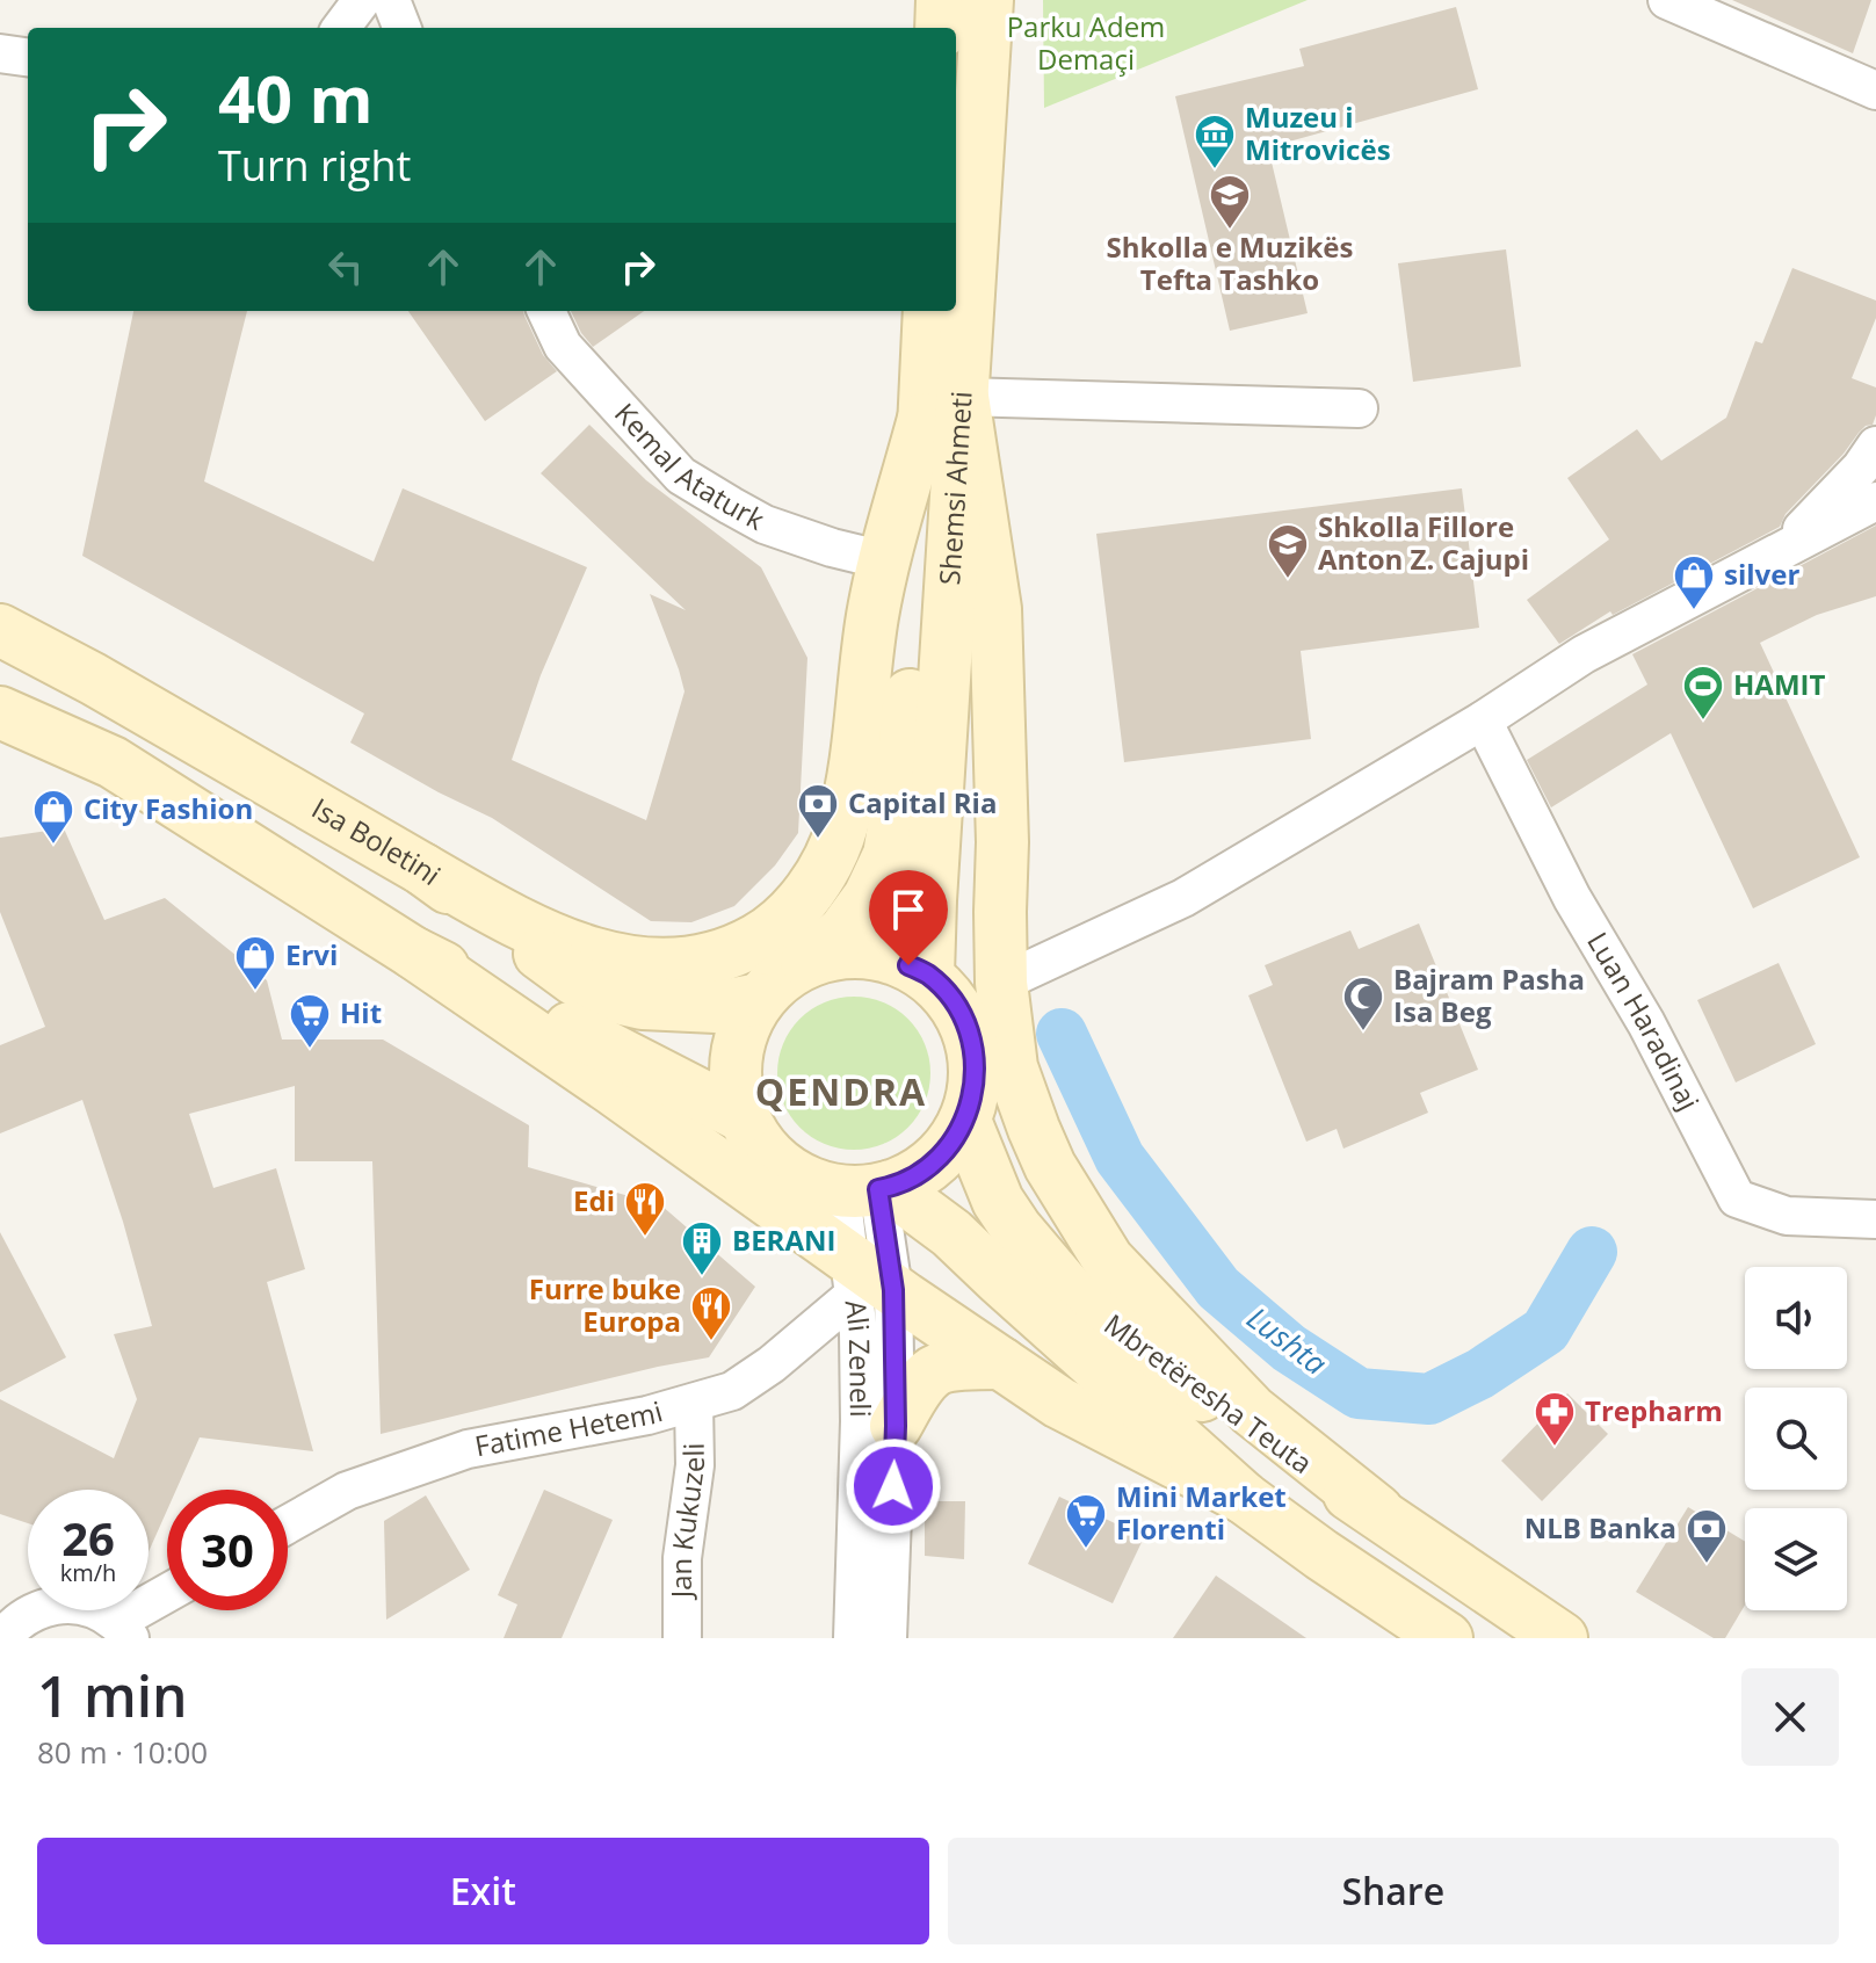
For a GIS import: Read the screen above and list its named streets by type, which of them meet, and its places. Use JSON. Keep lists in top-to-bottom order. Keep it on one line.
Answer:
{"streets":{"main road":["Shemsi Ahmeti","Isa Boletini","Mbretëresha Teuta"],"street":["Kemal Ataturk","Luan Haradinaj","Ali Zeneli","Fatime Hetemi","Jan Kukuzeli"]},"crossings":[["Shemsi Ahmeti","Isa Boletini"],["Shemsi Ahmeti","Ali Zeneli"],["Shemsi Ahmeti","Mbretëresha Teuta"],["Isa Boletini","Ali Zeneli"],["Isa Boletini","Mbretëresha Teuta"],["Ali Zeneli","Mbretëresha Teuta"],["Ali Zeneli","Fatime Hetemi"],["Fatime Hetemi","Jan Kukuzeli"]],"districts":["QENDRA"],"water":["Lushta"],"parks":["Parku Adem Demaçi"],"places":{"museum":["Muzeu i Mitrovicës"],"school or university":["Shkolla e Muzikës Tefta Tashko","Shkolla Fillore Anton Z. Cajupi"],"shop":["silver","City Fashion","Ervi"],"sports":["HAMIT"],"bank":["Capital Ria","NLB Banka"],"mosque":["Bajram Pasha Isa Beg"],"supermarket":["Hit","Mini Market Florenti"],"restaurant":["Edi","Furre buke Europa"],"building":["BERANI"],"pharmacy":["Trepharm"]},"page":{"turn":["40 m","Turn right"],"speed":"26 km/h","limit":"30","heading":["1 min","80 m · 10:00"],"buttons":["Exit","Share"]}}
